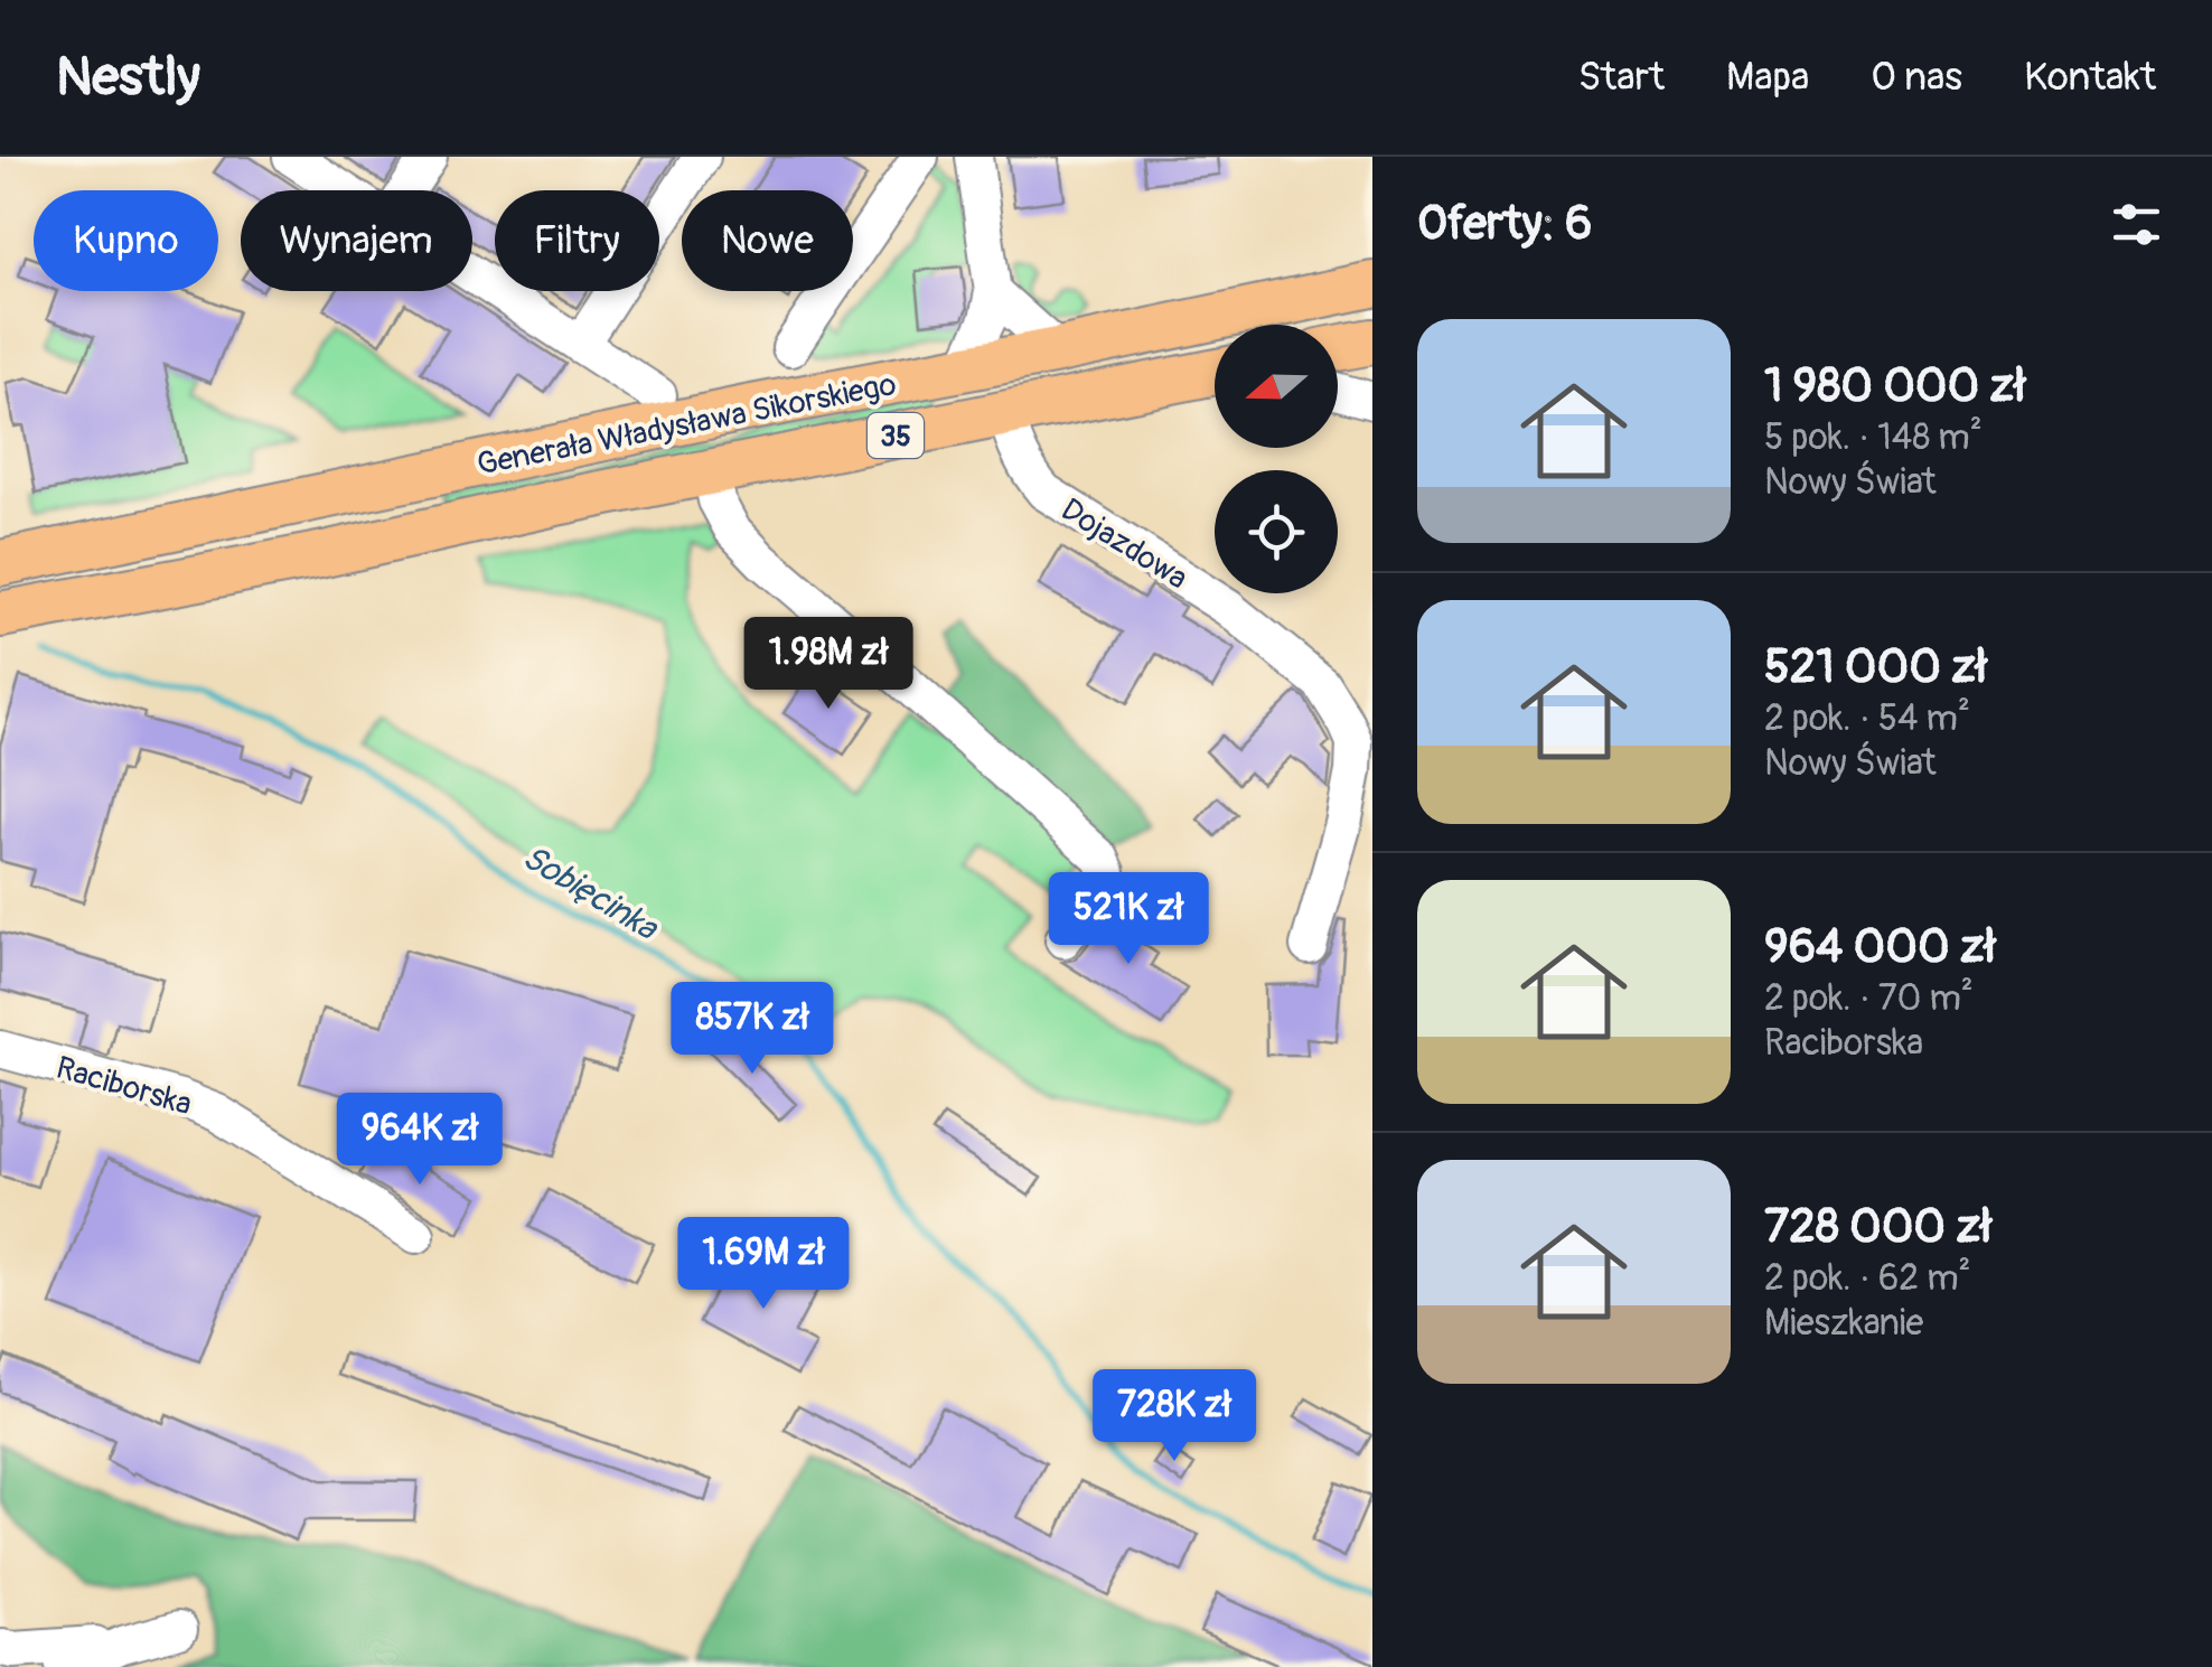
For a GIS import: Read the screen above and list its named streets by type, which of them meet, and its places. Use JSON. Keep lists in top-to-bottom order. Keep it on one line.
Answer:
{"streets":{"main road":["Generała Władysława Sikorskiego","35"],"street":["Dojazdowa","Raciborska"]},"crossings":[["Generała Władysława Sikorskiego","Dojazdowa"]],"water":["Sobięcinka"],"north":"left","page":{"header":"Nestly","nav":["Start","Mapa","O nas","Kontakt"],"heading":"Oferty: 6","chip":["Kupno","Wynajem","Filtry","Nowe"],"list":[{"name":"1 980 000 zł","note":"5 pok. · 148 m² · Nowy Świat"},{"name":"521 000 zł","note":"2 pok. · 54 m² · Nowy Świat"},{"name":"964 000 zł","note":"2 pok. · 70 m² · Raciborska"},{"name":"728 000 zł","note":"2 pok. · 62 m² · Mieszkanie"}],"price":["1.98M zł","521K zł","857K zł","964K zł","1.69M zł","728K zł"]}}
